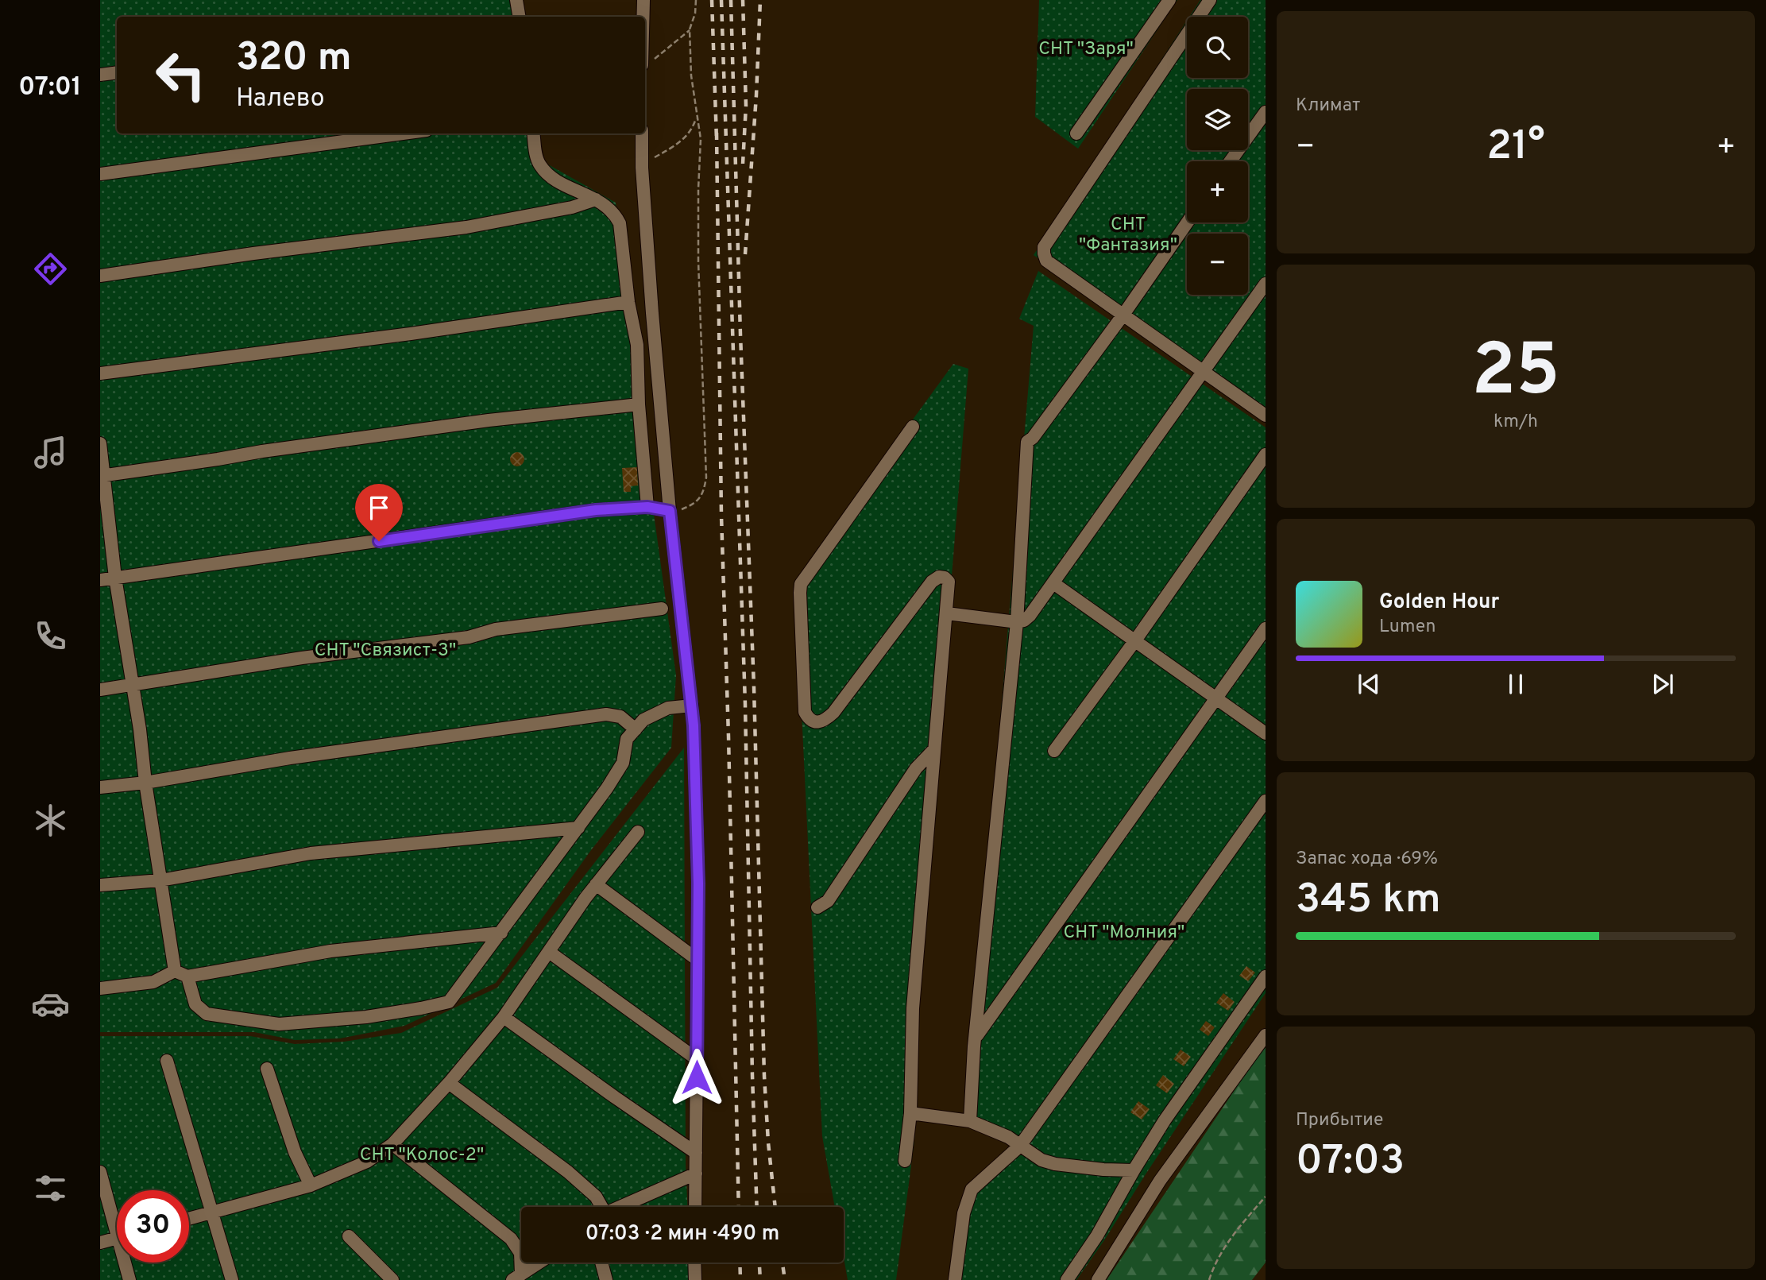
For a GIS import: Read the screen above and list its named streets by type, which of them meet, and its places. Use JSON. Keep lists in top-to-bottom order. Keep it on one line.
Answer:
{"parks":["СНТ \"Заря\"","СНТ \"Фантазия\"","СНТ \"Связист-3\"","СНТ \"Молния\"","СНТ \"Колос-2\""],"page":{"tabs":"07:01","tile":["Климат",["25","km/h"],["Запас хода · 69%","345 km"],["Прибытие","07:03"]],"map_buttons":["+","−"],"turn":["320 m","Налево"],"heat":["−","21°","+"],"song":["Golden Hour","Lumen"],"limit":"30","trip":"07:03 · 2 мин · 490 m"}}
